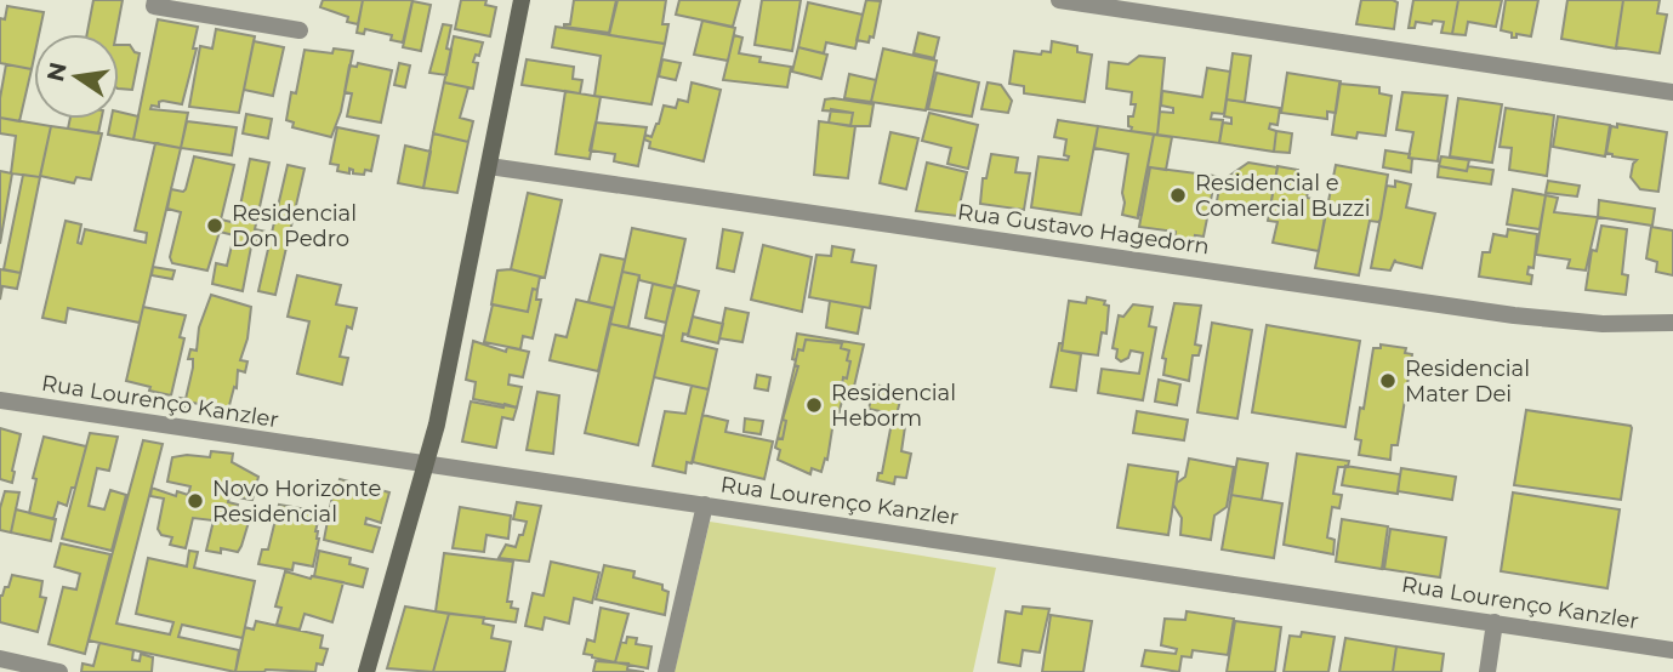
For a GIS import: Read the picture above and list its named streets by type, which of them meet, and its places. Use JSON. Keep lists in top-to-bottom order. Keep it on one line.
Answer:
{"streets":{"street":["Rua Gustavo Hagedorn","Rua Lourenço Kanzler"]},"places":["Residencial e Comercial Buzzi","Residencial Don Pedro","Residencial Mater Dei","Residencial Heborm","Novo Horizonte Residencial"],"north":"left"}
